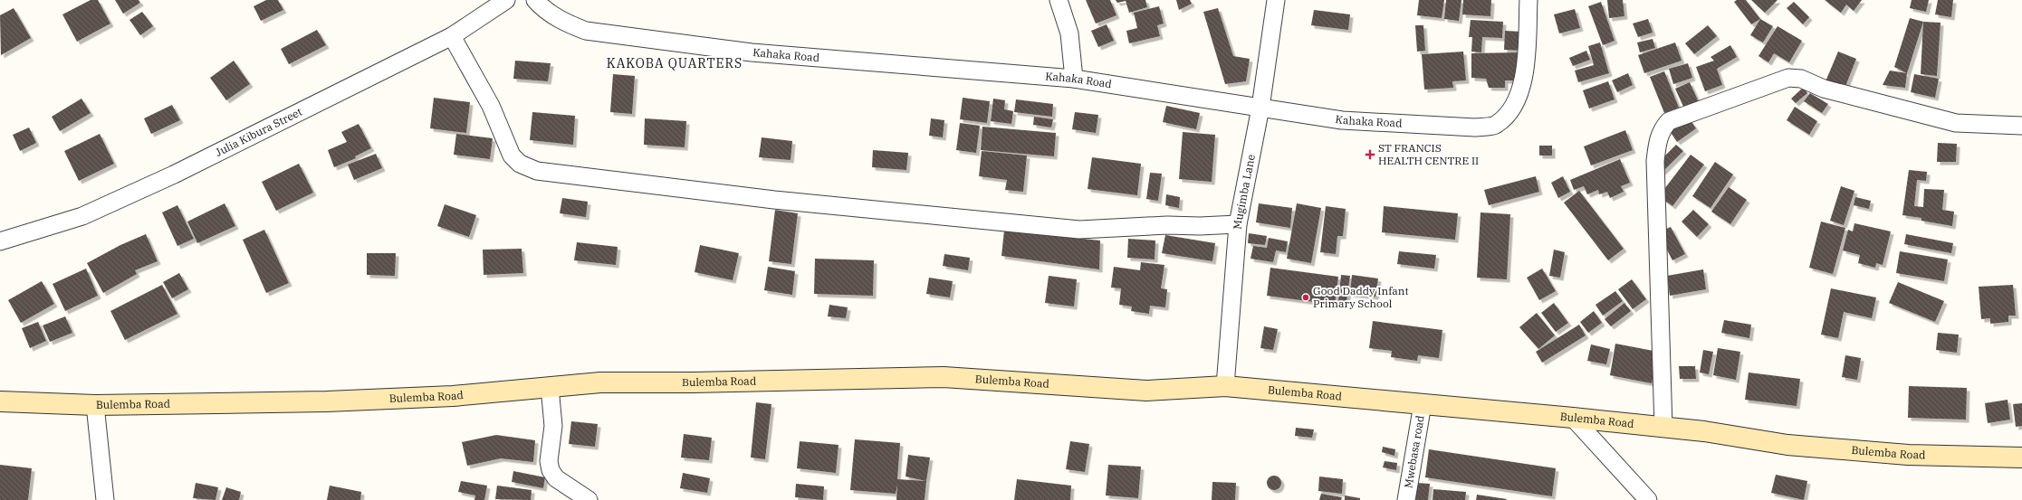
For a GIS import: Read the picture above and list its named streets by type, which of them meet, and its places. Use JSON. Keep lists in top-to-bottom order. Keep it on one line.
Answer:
{"streets":{"main road":["Bulemba Road"],"street":["Kahaka Road","Julia Kibura Street","Mugimba Lane","Mwebasa road"]},"crossings":[["Kahaka Road","Mugimba Lane"],["Mugimba Lane","Bulemba Road"],["Bulemba Road","Mwebasa road"]],"districts":["KAKOBA QUARTERS"],"places":{"health":["ST FRANCIS HEALTH CENTRE II"],"other":["Good Daddy Infant Primary School"]}}
